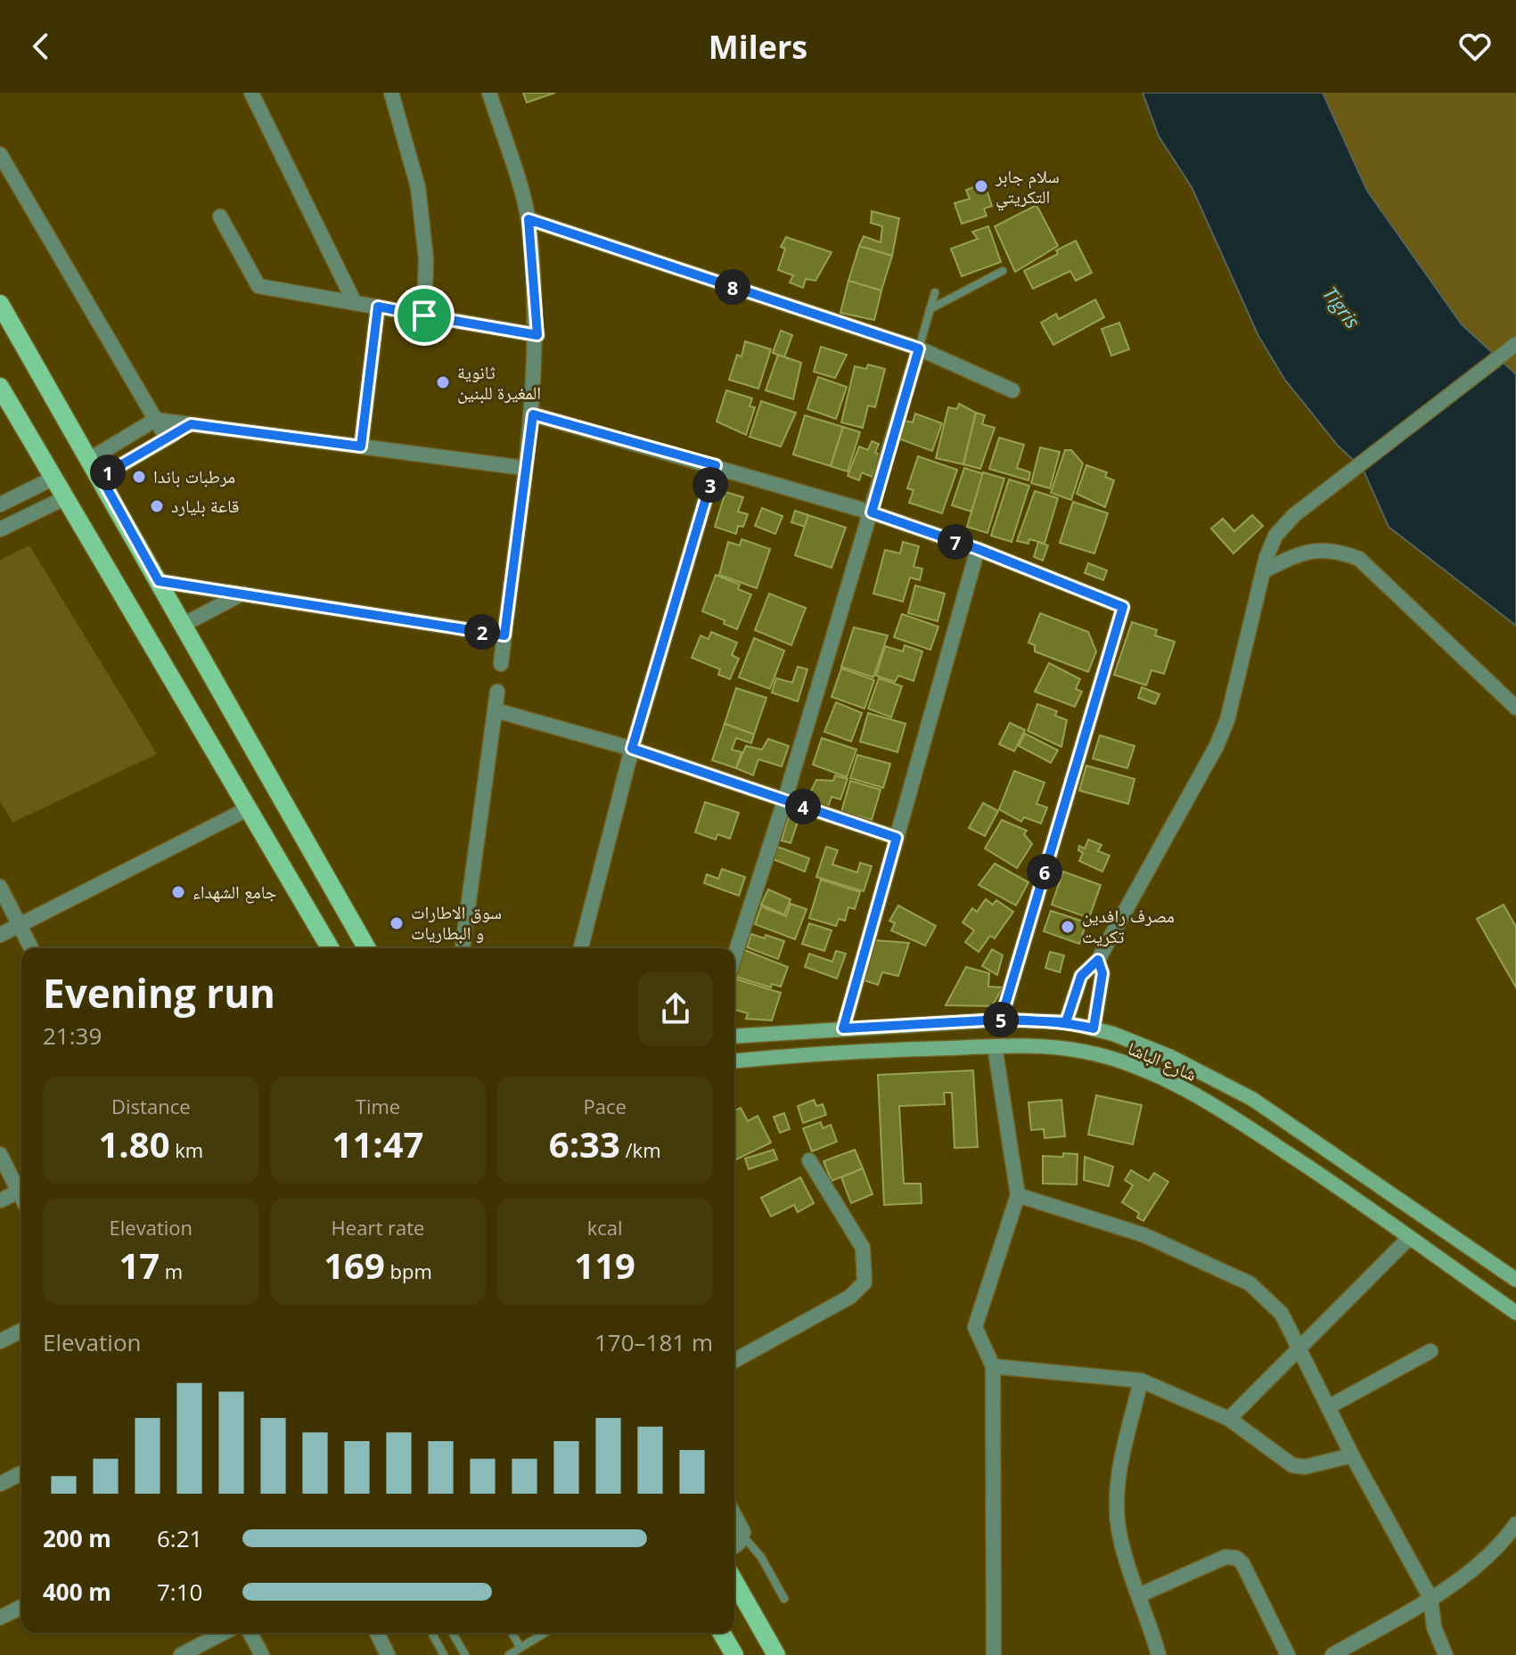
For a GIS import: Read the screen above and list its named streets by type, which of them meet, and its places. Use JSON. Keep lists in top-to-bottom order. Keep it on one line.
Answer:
{"streets":{"main road":["شارع الباشا"]},"water":["Tigris"],"places":["سلام جابر التكريتي","ثانوية المغيرة للبنين","مرطبات باندا","قاعة بليارد","جامع الشهداء","سوق الاطارات و البطاريات","مصرف رافدين تكريت"],"page":{"header":"Milers","pins":["8","1","3","7","2","4","6","5"],"heading":["Evening run","21:39"],"stats":[["Distance","1.80 km"],["Time","11:47"],["Pace","6:33 /km"],["Elevation","17 m"],["Heart rate","169 bpm"],["kcal","119"]],"chart":["Elevation","170–181 m"],"list":[{"name":"200 m","note":"6:21"},{"name":"400 m","note":"7:10"}]}}
